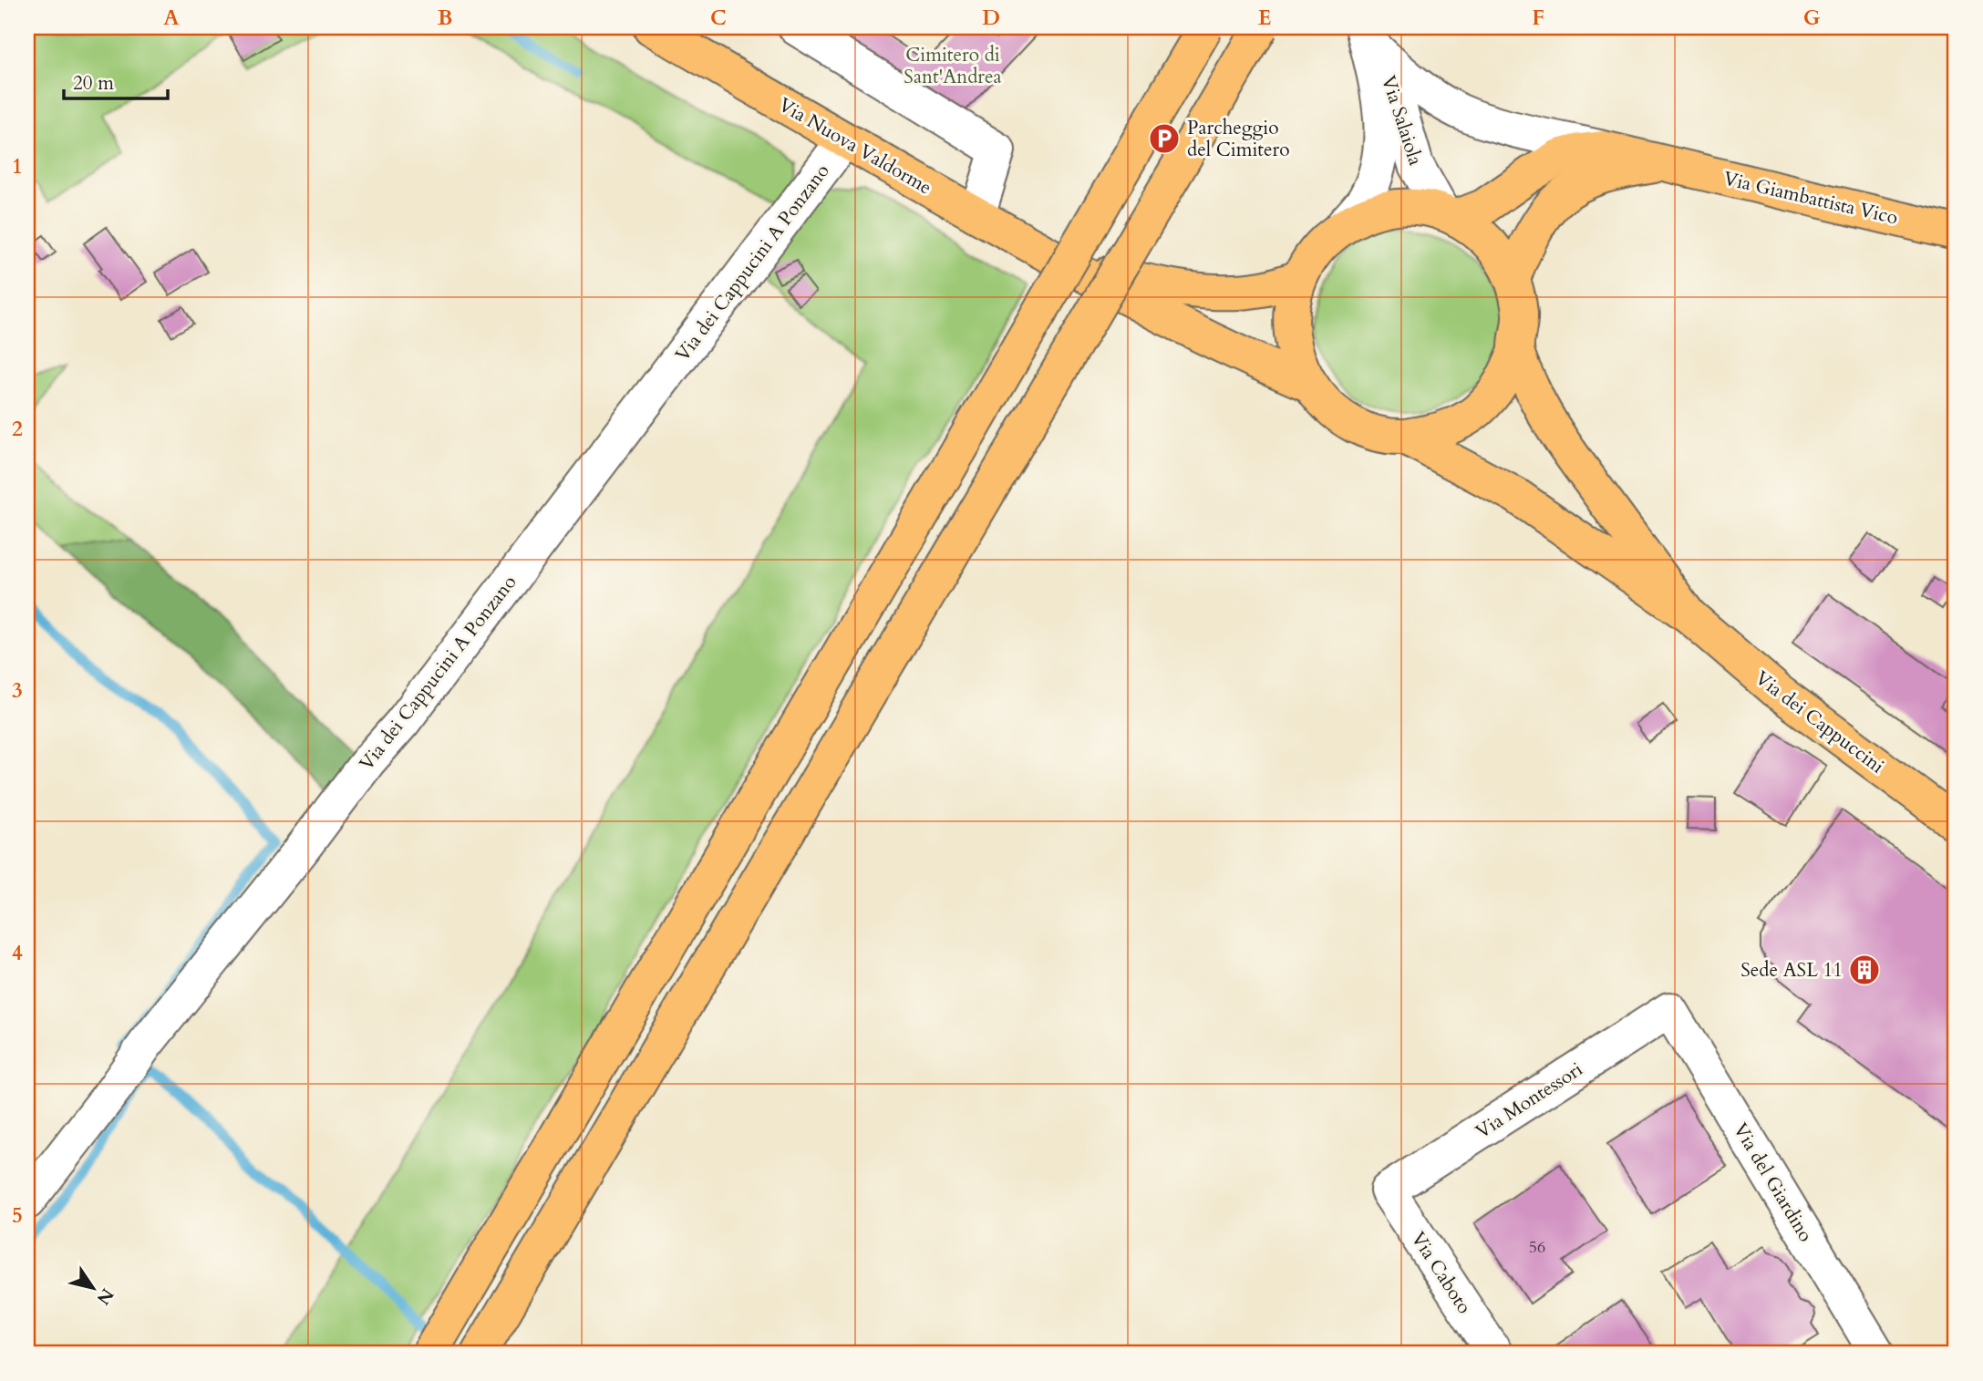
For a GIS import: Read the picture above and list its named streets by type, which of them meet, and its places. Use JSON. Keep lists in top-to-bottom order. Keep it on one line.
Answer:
{"streets":{"main road":["Via Nuova Valdorme","Via Giambattista Vico","Via dei Cappuccini"],"street":["Via Salaiola","Via dei Cappucini A Ponzano","Via Montessori","Via del Giardino","Via Caboto"]},"crossings":[["Via Salaiola","Via Giambattista Vico"],["Via Salaiola","Via dei Cappuccini"],["Via Nuova Valdorme","Via dei Cappucini A Ponzano"],["Via Nuova Valdorme","Via dei Cappuccini"],["Via Giambattista Vico","Via dei Cappuccini"],["Via Montessori","Via del Giardino"],["Via Montessori","Via Caboto"]],"parks":["Cimitero di Sant'Andrea"],"places":{"parking":["Parcheggio del Cimitero"],"building":["Sede ASL 11"]},"house_numbers":["56"],"scale_bar":"20 m","north":"bottom right","grid":{"columns":["A","B","C","D","E","F","G"],"rows":["1","2","3","4","5"]}}
